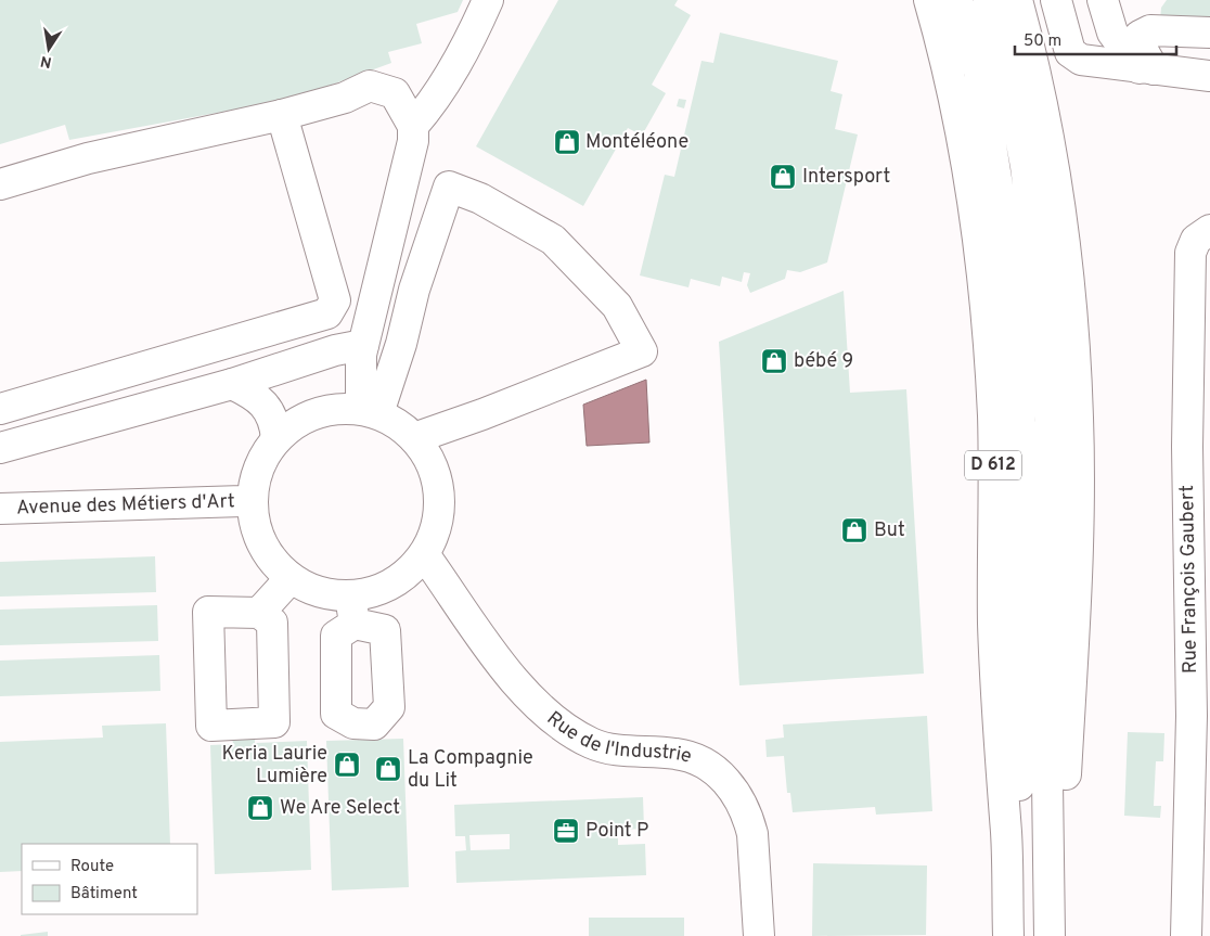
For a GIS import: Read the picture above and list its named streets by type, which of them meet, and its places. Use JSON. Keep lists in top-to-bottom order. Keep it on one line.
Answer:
{"streets":{"main road":["D 612","Avenue des Métiers d'Art","Rue François Gaubert","Rue de l'Industrie"]},"crossings":[["Avenue des Métiers d'Art","Rue de l'Industrie"]],"places":{"shop":["Montéléone","Intersport","bébé 9","But","Keria Laurie Lumière","La Compagnie du Lit","We Are Select"],"office":["Point P"]},"legend":["Route","Bâtiment"],"scale_bar":"50 m","north":"bottom"}
